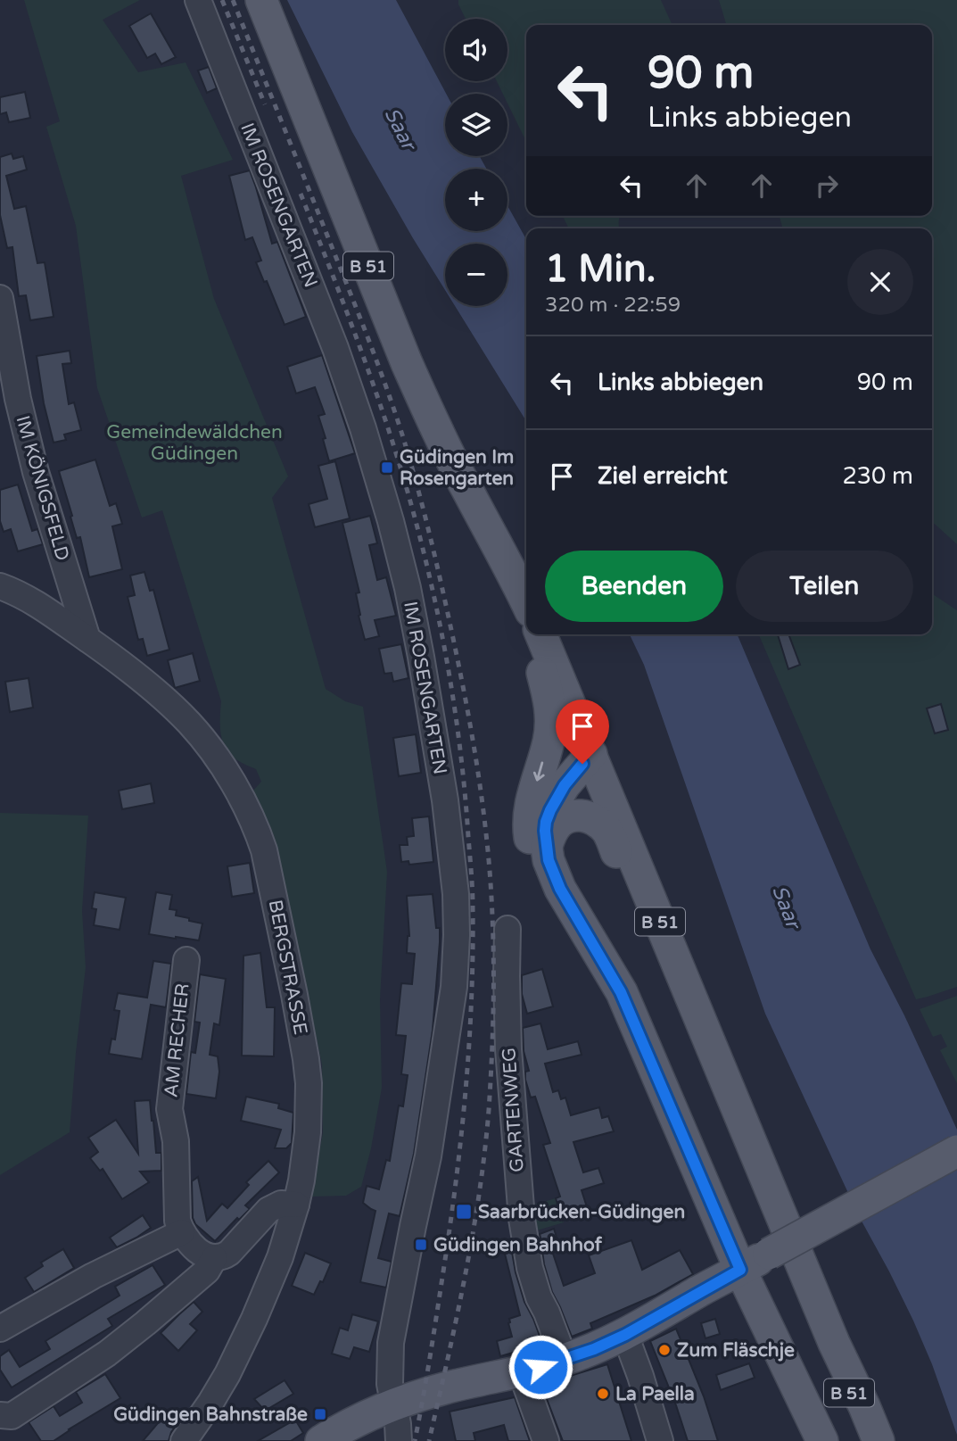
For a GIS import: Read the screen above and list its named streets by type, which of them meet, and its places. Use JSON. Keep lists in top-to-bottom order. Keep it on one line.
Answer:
{"streets":{"main road":["B 51"],"street":["IM ROSENGARTEN","IM KÖNIGSFELD","BERGSTRASSE","AM RECHER","GARTENWEG"]},"crossings":[["IM KÖNIGSFELD","BERGSTRASSE"]],"water":["Saar"],"parks":["Gemeindewäldchen Güdingen"],"places":{"transit":["Güdingen Im Rosengarten","Saarbrücken-Güdingen","Güdingen Bahnhof","Güdingen Bahnstraße"],"other":["Zum Fläschje","La Paella"]},"page":{"map_buttons":["+","−"],"turn":["90 m","Links abbiegen"],"heading":["1 Min.","320 m · 22:59"],"list":[{"name":"Links abbiegen","value":"90 m"},{"name":"Ziel erreicht","value":"230 m"}],"buttons":["Beenden","Teilen"]}}
